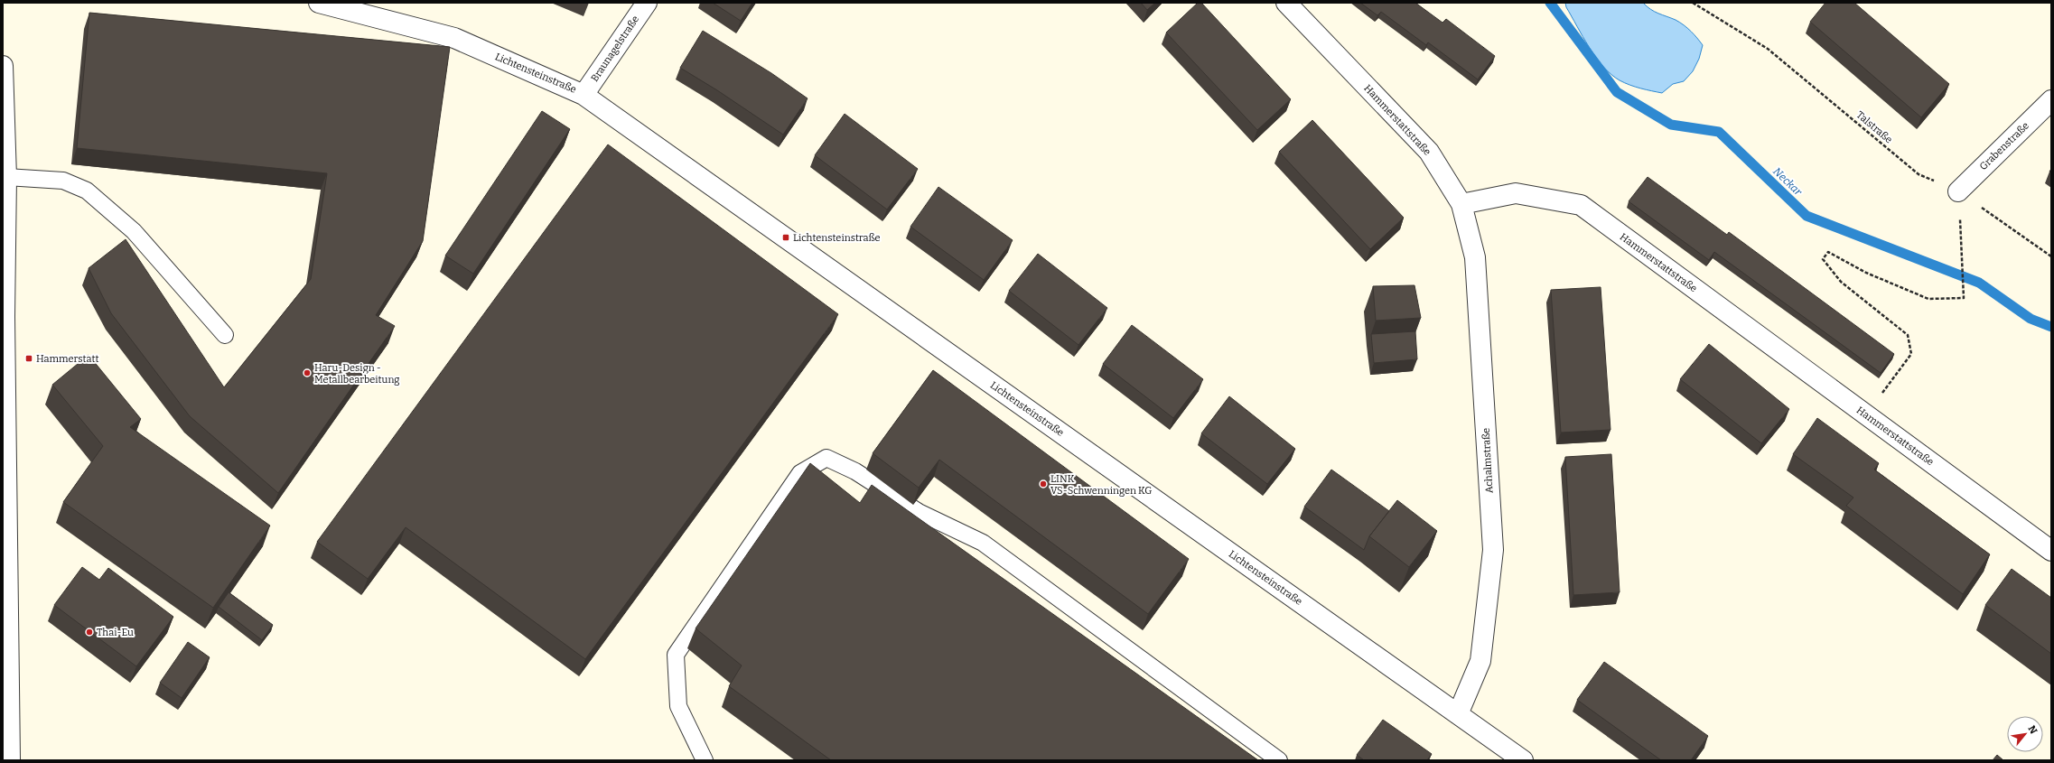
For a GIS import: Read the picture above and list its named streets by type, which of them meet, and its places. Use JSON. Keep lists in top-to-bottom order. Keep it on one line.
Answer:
{"streets":{"street":["Braunagelstraße","Lichtensteinstraße","Hammerstattstraße","Grabenstraße","Achalmstraße"],"path":["Talstraße"]},"crossings":[["Braunagelstraße","Lichtensteinstraße"],["Lichtensteinstraße","Achalmstraße"],["Hammerstattstraße","Achalmstraße"],["Talstraße","Grabenstraße"]],"water":["Neckar"],"places":{"transit":["Lichtensteinstraße","Hammerstatt"],"other":["Haru-Design - Metallbearbeitung","LINK VS-Schwenningen KG","Thai-Eu"]},"north":"top right"}
